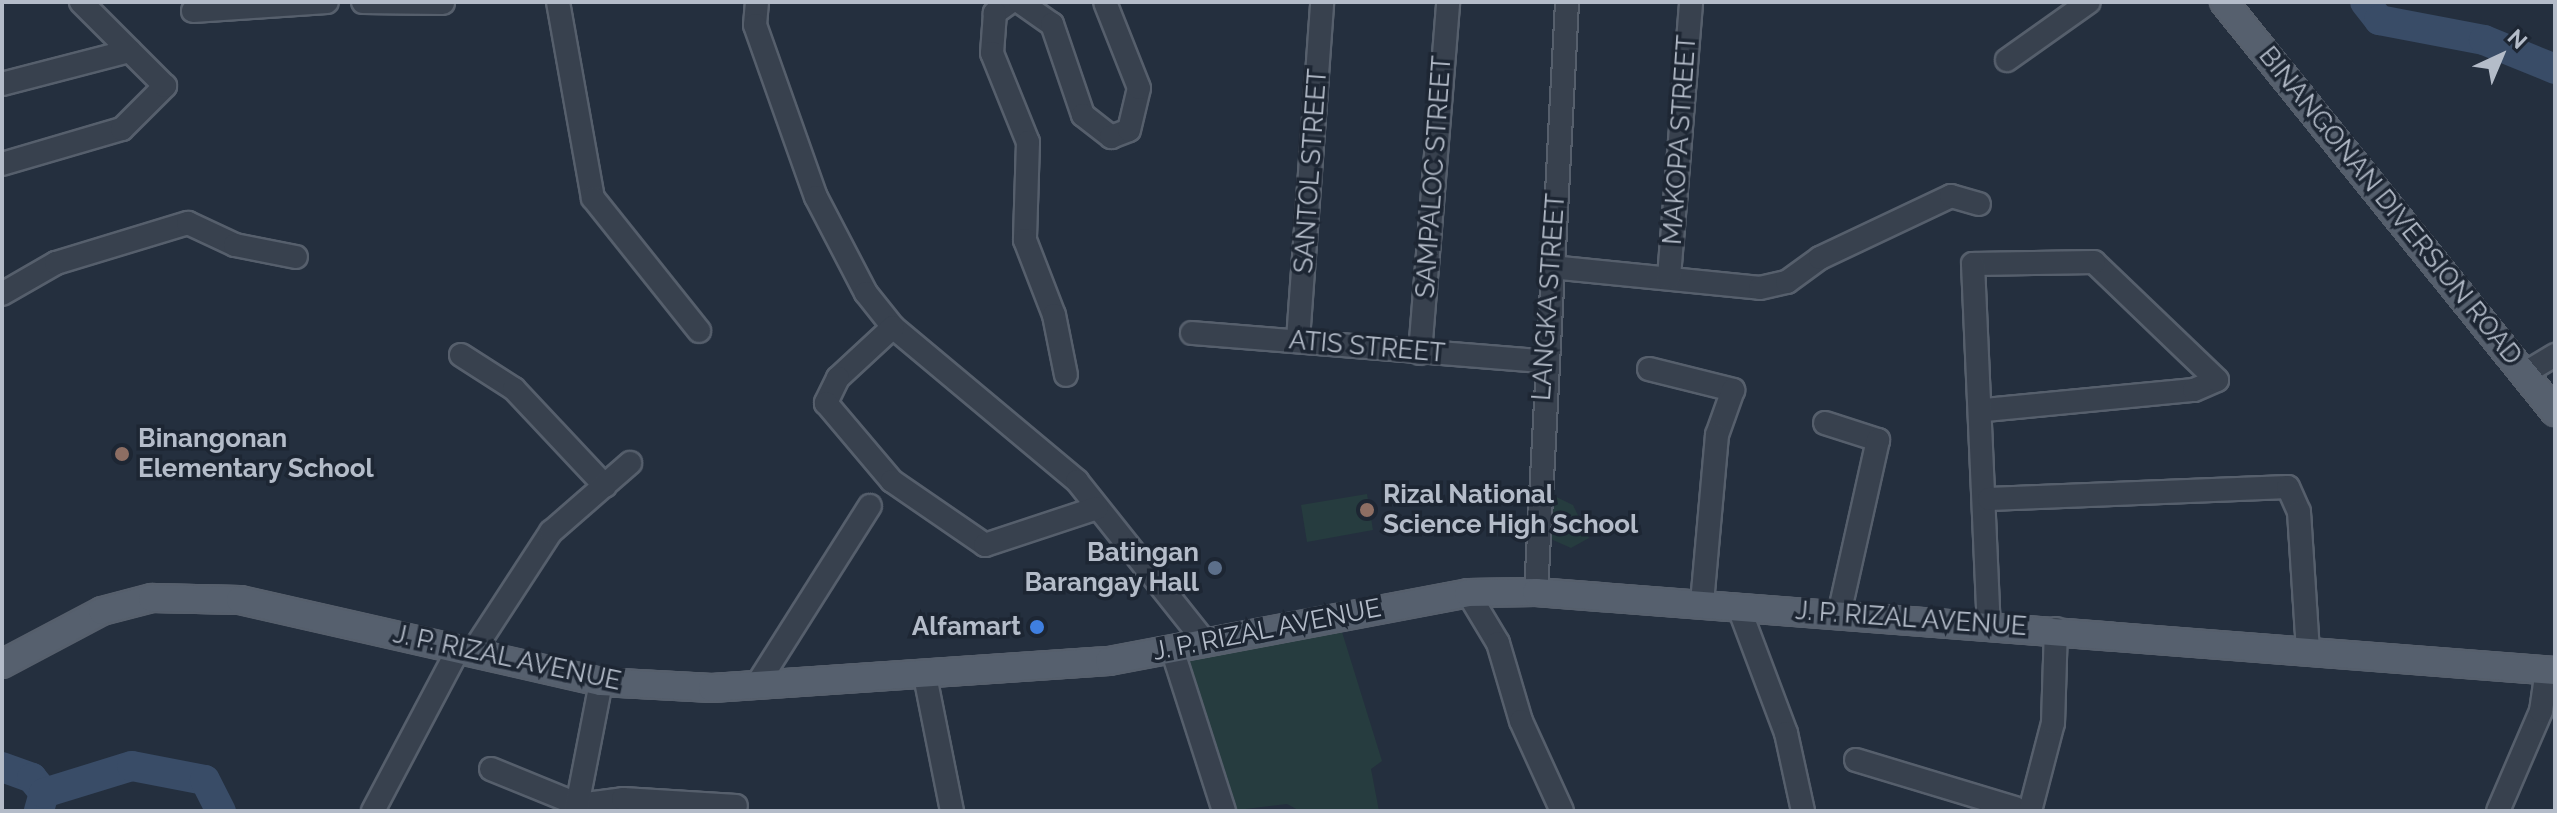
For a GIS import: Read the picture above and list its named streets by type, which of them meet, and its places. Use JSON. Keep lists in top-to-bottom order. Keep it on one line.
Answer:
{"streets":{"main road":["BINANGONAN DIVERSION ROAD","J. P. RIZAL AVENUE"],"street":["MAKOPA STREET","SANTOL STREET","SAMPALOC STREET","LANGKA STREET","ATIS STREET"]},"crossings":[["SANTOL STREET","ATIS STREET"],["SAMPALOC STREET","ATIS STREET"],["LANGKA STREET","ATIS STREET"],["LANGKA STREET","J. P. RIZAL AVENUE"]],"places":["Binangonan Elementary School","Rizal National Science High School","Batingan Barangay Hall","Alfamart"],"north":"top right"}
